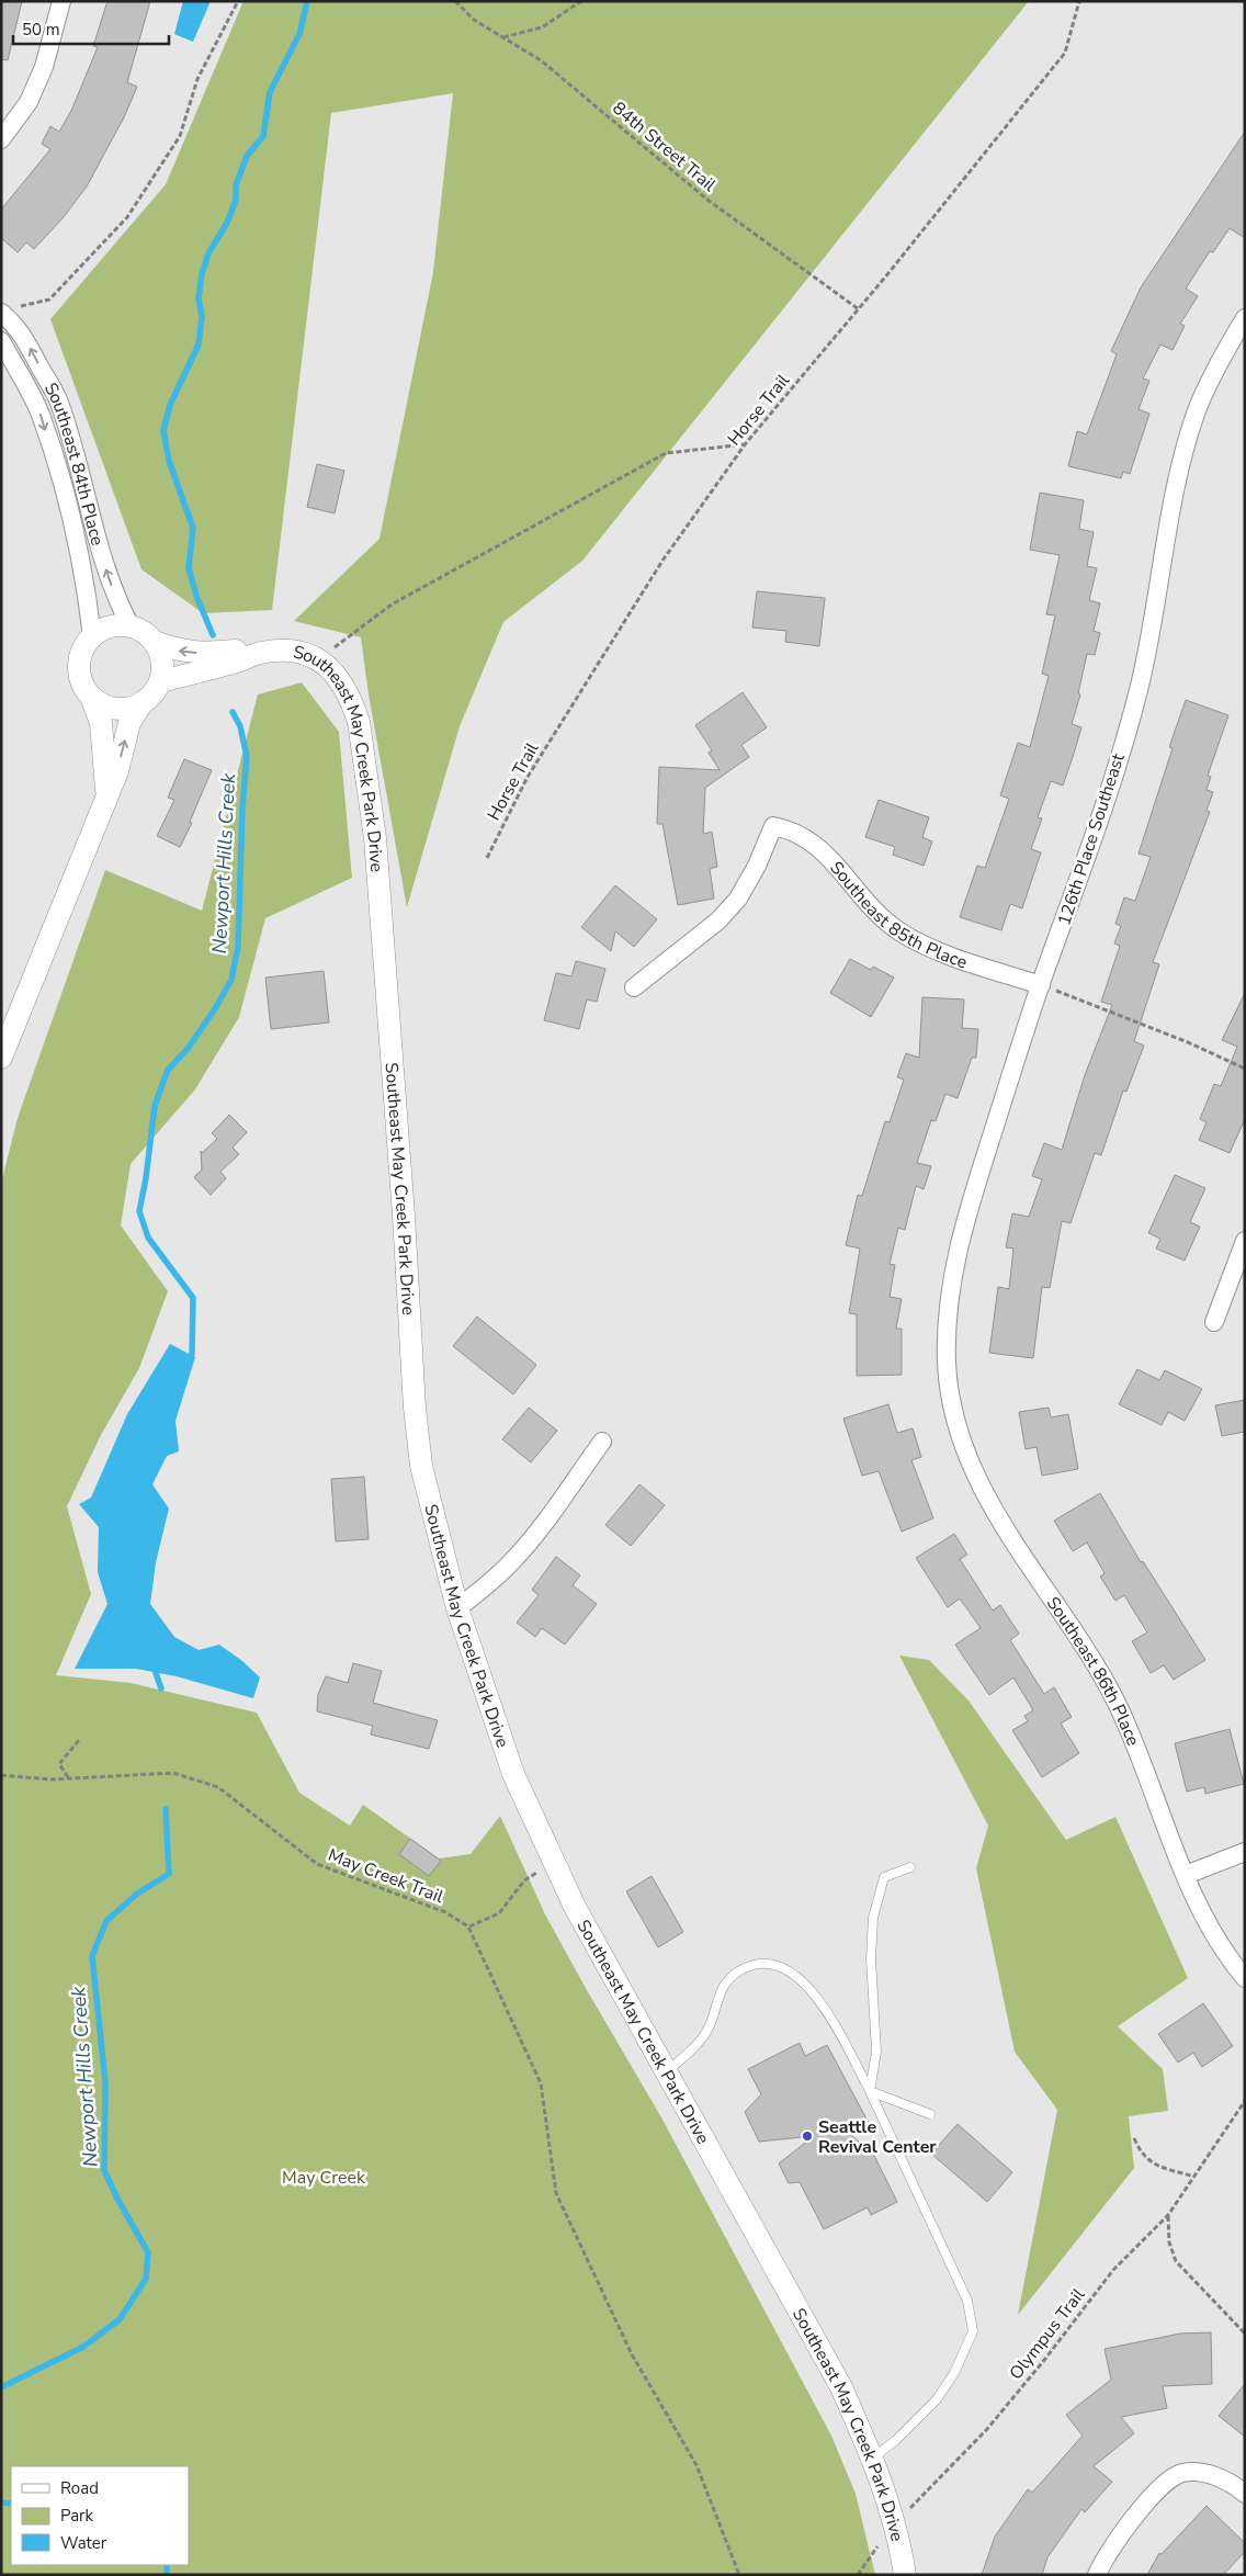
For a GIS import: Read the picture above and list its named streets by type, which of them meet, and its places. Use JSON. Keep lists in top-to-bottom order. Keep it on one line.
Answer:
{"streets":{"street":["Southeast 84th Place","Southeast May Creek Park Drive","126th Place Southeast","Southeast 85th Place","Southeast 86th Place"],"path":["84th Street Trail","Horse Trail","May Creek Trail","Olympus Trail"]},"crossings":[["84th Street Trail","Horse Trail"],["Southeast 84th Place","Southeast May Creek Park Drive"],["Southeast May Creek Park Drive","Olympus Trail"],["126th Place Southeast","Southeast 85th Place"],["126th Place Southeast","Southeast 86th Place"]],"water":["Newport Hills Creek"],"parks":["May Creek"],"places":["Seattle Revival Center"],"legend":["Road","Park","Water"],"scale_bar":"50 m"}
